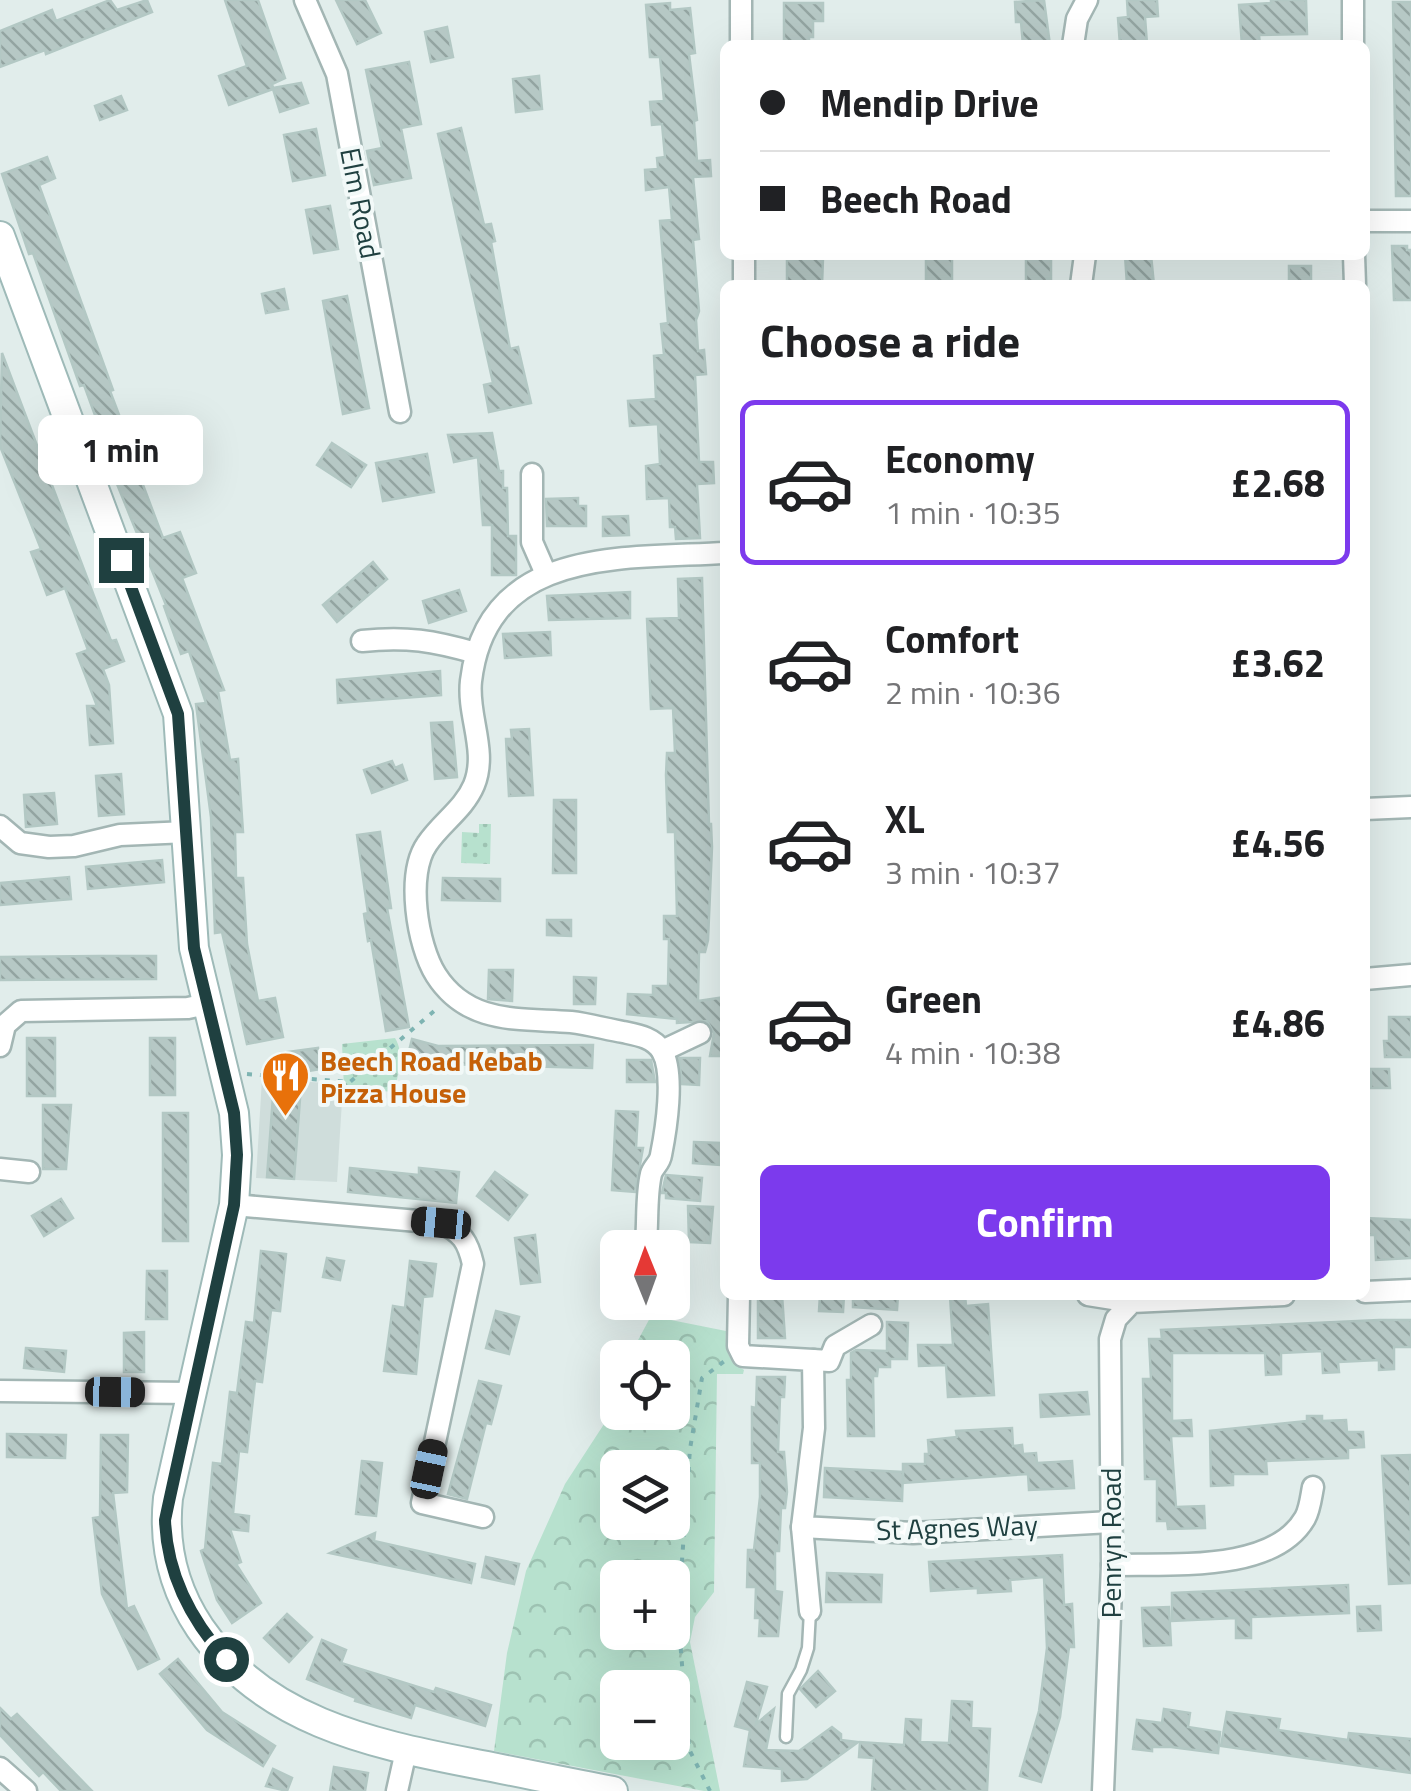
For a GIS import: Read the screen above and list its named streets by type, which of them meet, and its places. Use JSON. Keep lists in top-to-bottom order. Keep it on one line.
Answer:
{"streets":{"street":["Elm Road","St Agnes Way","Penryn Road"]},"crossings":[["St Agnes Way","Penryn Road"]],"places":{"restaurant":["Beech Road Kebab Pizza House"]},"north":"top","page":{"banner":["Mendip Drive","Beech Road"],"heading":"Choose a ride","list":[{"name":"Economy","note":"1 min · 10:35","value":"£2.68"},{"name":"Comfort","note":"2 min · 10:36","value":"£3.62"},{"name":"XL","note":"3 min · 10:37","value":"£4.56"},{"name":"Green","note":"4 min · 10:38","value":"£4.86"}],"bubble":"1 min","buttons":"Confirm","map_buttons":["+","−"]}}
